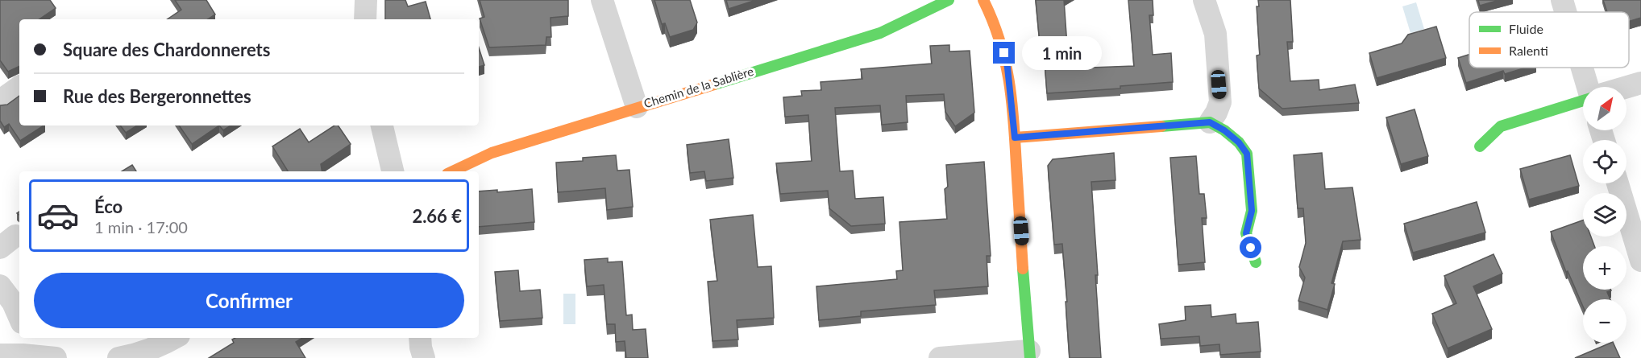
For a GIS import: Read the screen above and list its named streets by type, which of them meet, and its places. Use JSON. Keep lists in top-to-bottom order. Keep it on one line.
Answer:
{"streets":{"street":["Chemin de la Sablière"]},"legend":["Fluide","Ralenti"],"north":"top right","page":{"banner":["Square des Chardonnerets","Rue des Bergeronnettes"],"bubble":"1 min","map_buttons":["+","−"],"list":[{"name":"Éco","note":"1 min · 17:00","value":"2.66 €"}],"buttons":"Confirmer"}}
